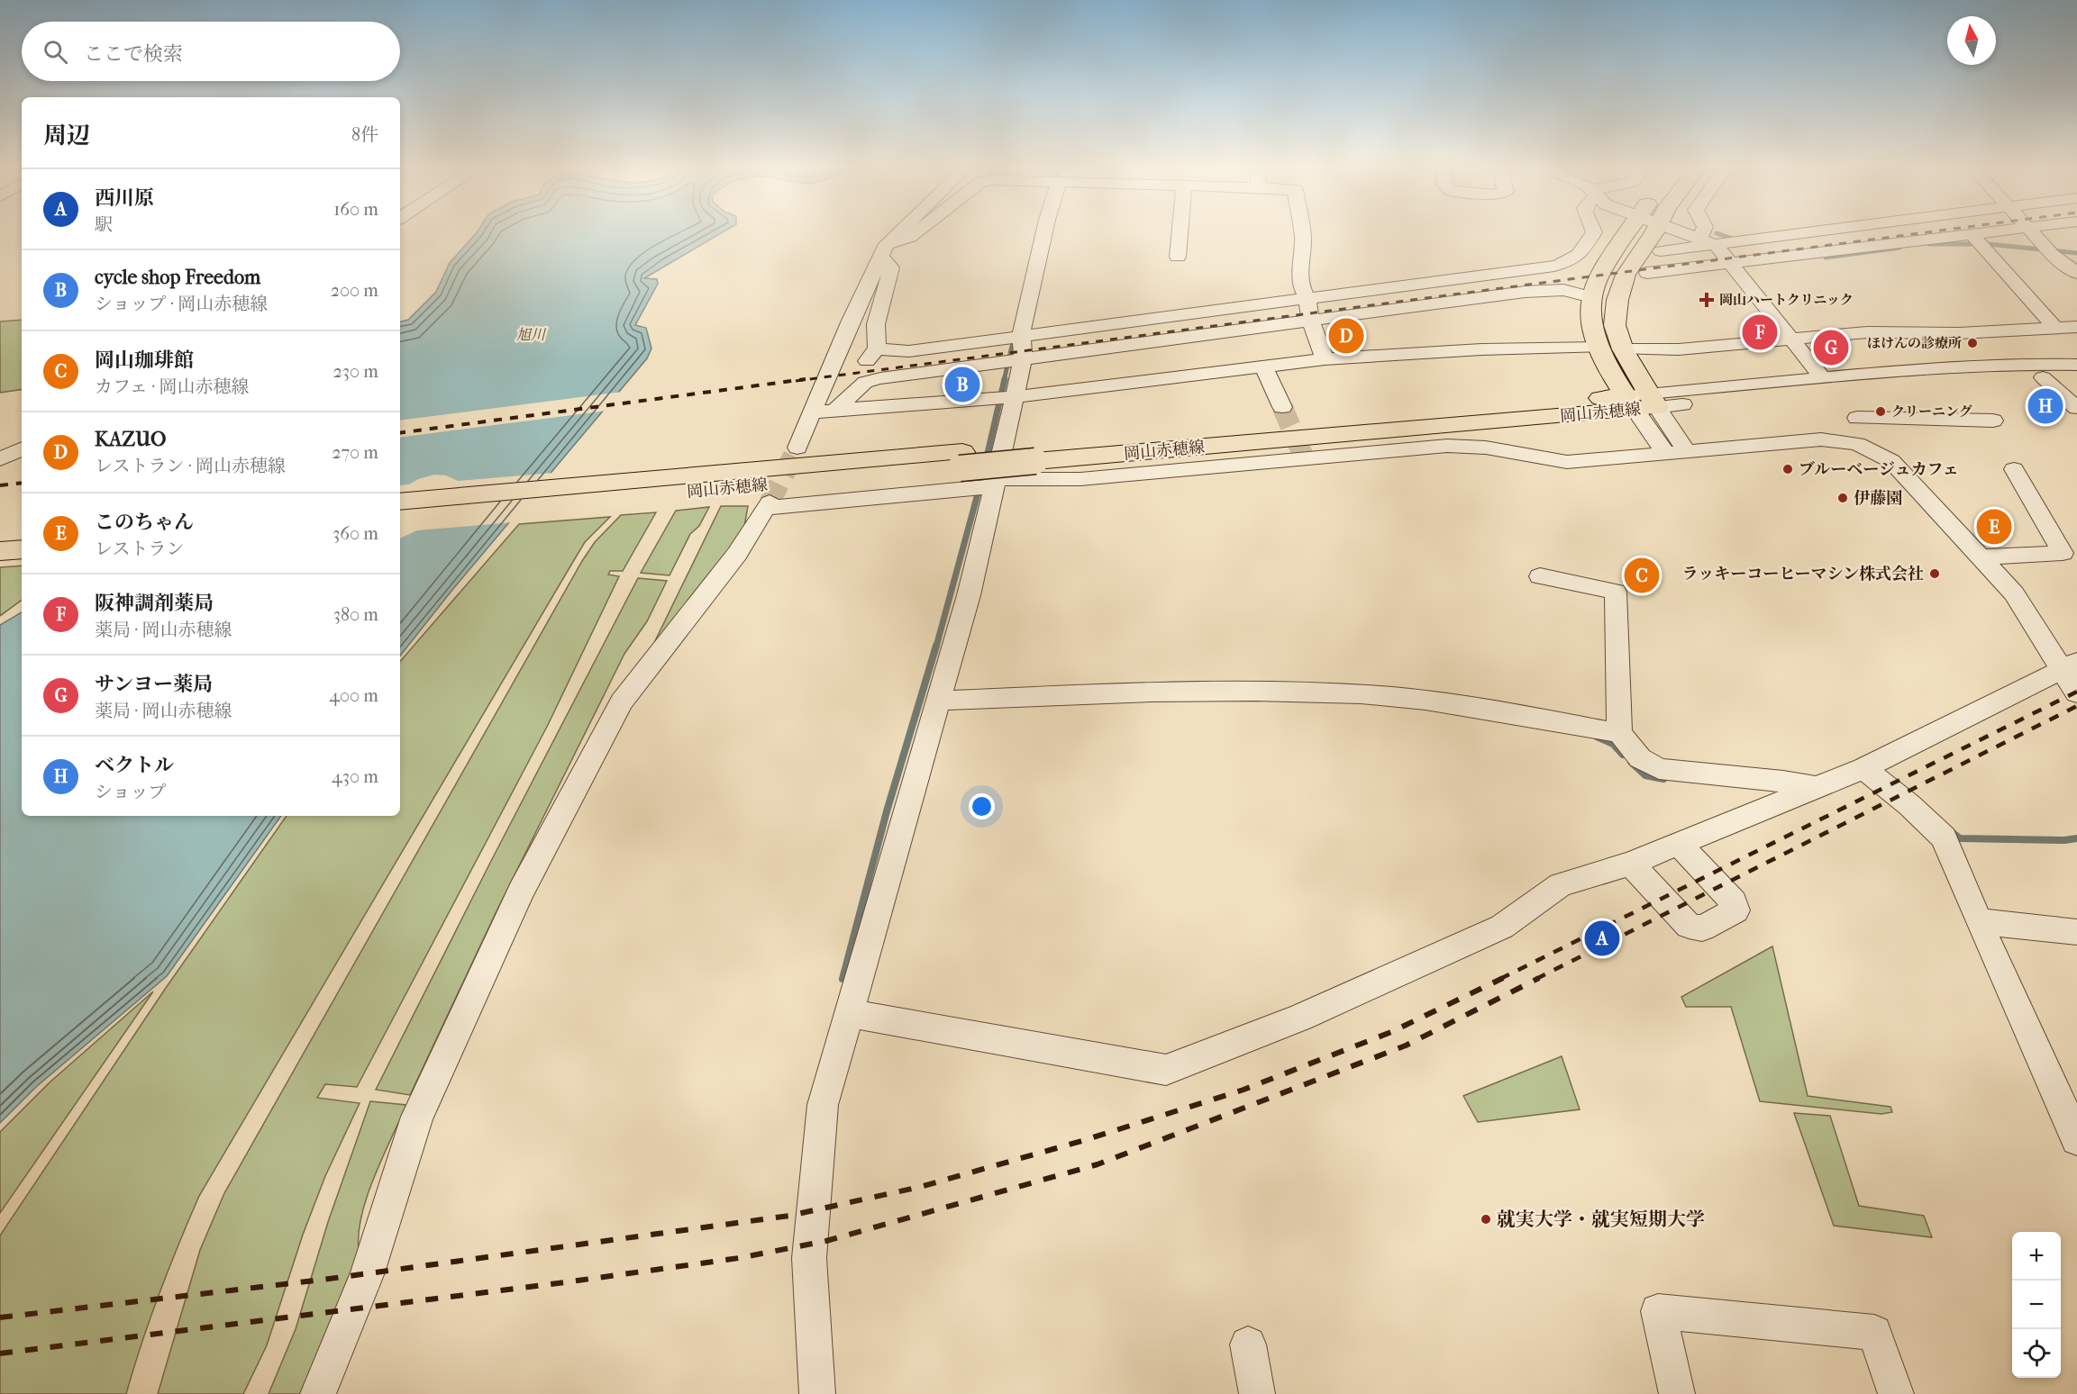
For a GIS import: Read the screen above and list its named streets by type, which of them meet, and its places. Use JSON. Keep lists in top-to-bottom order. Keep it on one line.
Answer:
{"streets":{"main road":["岡山赤穂線"]},"water":["旭川"],"places":{"health":["岡山ハートクリニック"],"other":["ほけんの診療所","クリーニング","ブルーベージュカフェ","伊藤園","ラッキーコーヒーマシン株式会社","就実大学・就実短期大学"]},"north":"top","page":{"search":"ここで検索","heading":["周辺","8件"],"list":[{"mark":"A","name":"西川原","note":"駅","value":"160 m"},{"mark":"B","name":"cycle shop Freedom","note":"ショップ · 岡山赤穂線","value":"200 m"},{"mark":"C","name":"岡山珈琲館","note":"カフェ · 岡山赤穂線","value":"230 m"},{"mark":"D","name":"KAZUO","note":"レストラン · 岡山赤穂線","value":"270 m"},{"mark":"E","name":"このちゃん","note":"レストラン","value":"360 m"},{"mark":"F","name":"阪神調剤薬局","note":"薬局 · 岡山赤穂線","value":"380 m"},{"mark":"G","name":"サンヨー薬局","note":"薬局 · 岡山赤穂線","value":"400 m"},{"mark":"H","name":"ベクトル","note":"ショップ","value":"430 m"}],"pins":["F","D","G","B","H","E","C","A"],"map_buttons":["+","−"]}}
